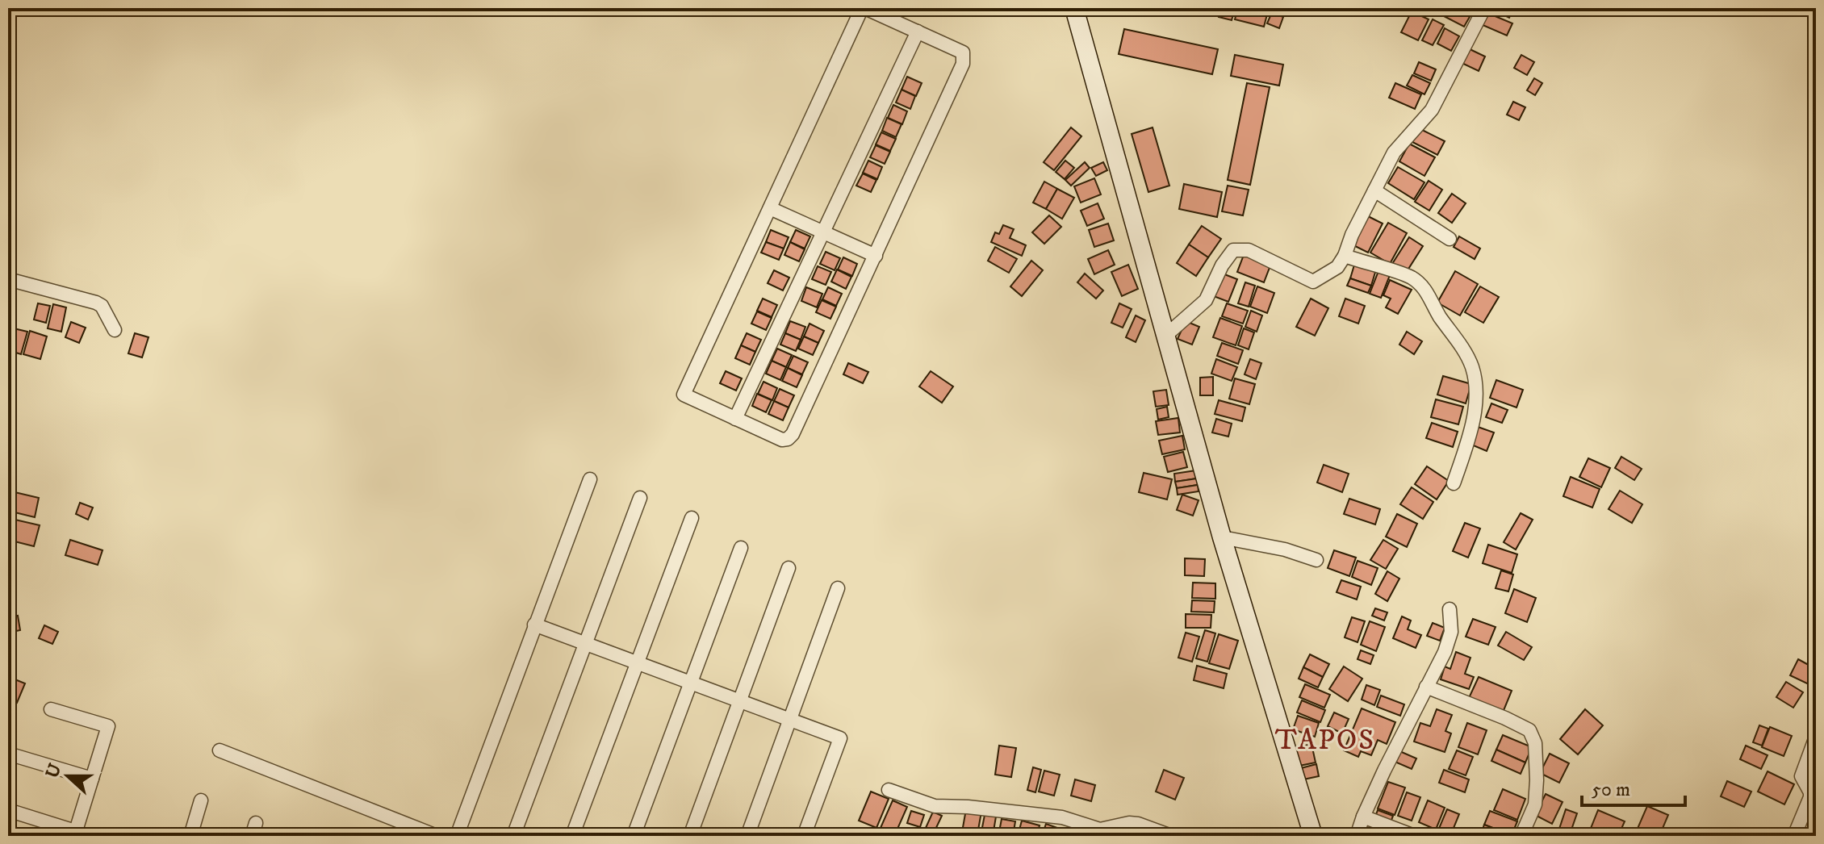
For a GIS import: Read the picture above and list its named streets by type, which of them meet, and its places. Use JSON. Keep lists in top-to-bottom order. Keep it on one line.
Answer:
{"districts":["TAPOS"],"scale_bar":"50 m","north":"left"}
